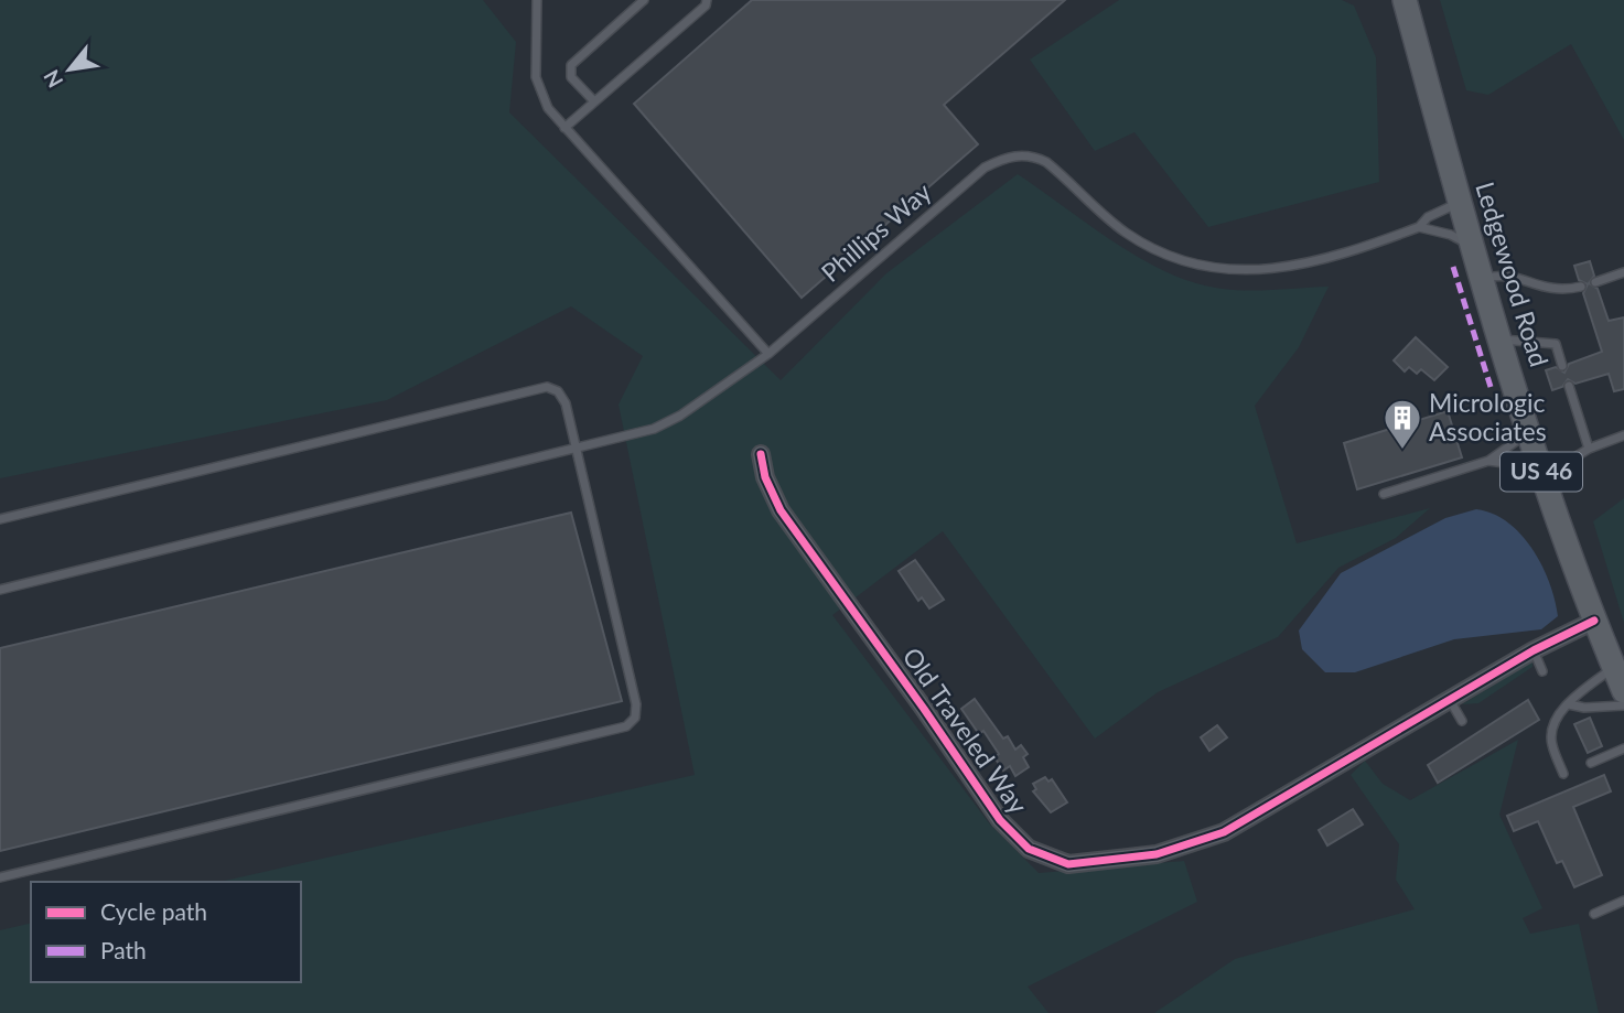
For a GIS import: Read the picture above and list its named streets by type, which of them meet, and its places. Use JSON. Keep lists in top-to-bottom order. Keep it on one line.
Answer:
{"streets":{"main road":["Ledgewood Road","US 46"],"street":["Old Traveled Way"],"lane":["Phillips Way"]},"crossings":[["Phillips Way","Ledgewood Road"],["Ledgewood Road","Old Traveled Way"]],"places":{"building":["Micrologic Associates"]},"legend":["Cycle path","Path"],"north":"bottom left"}
